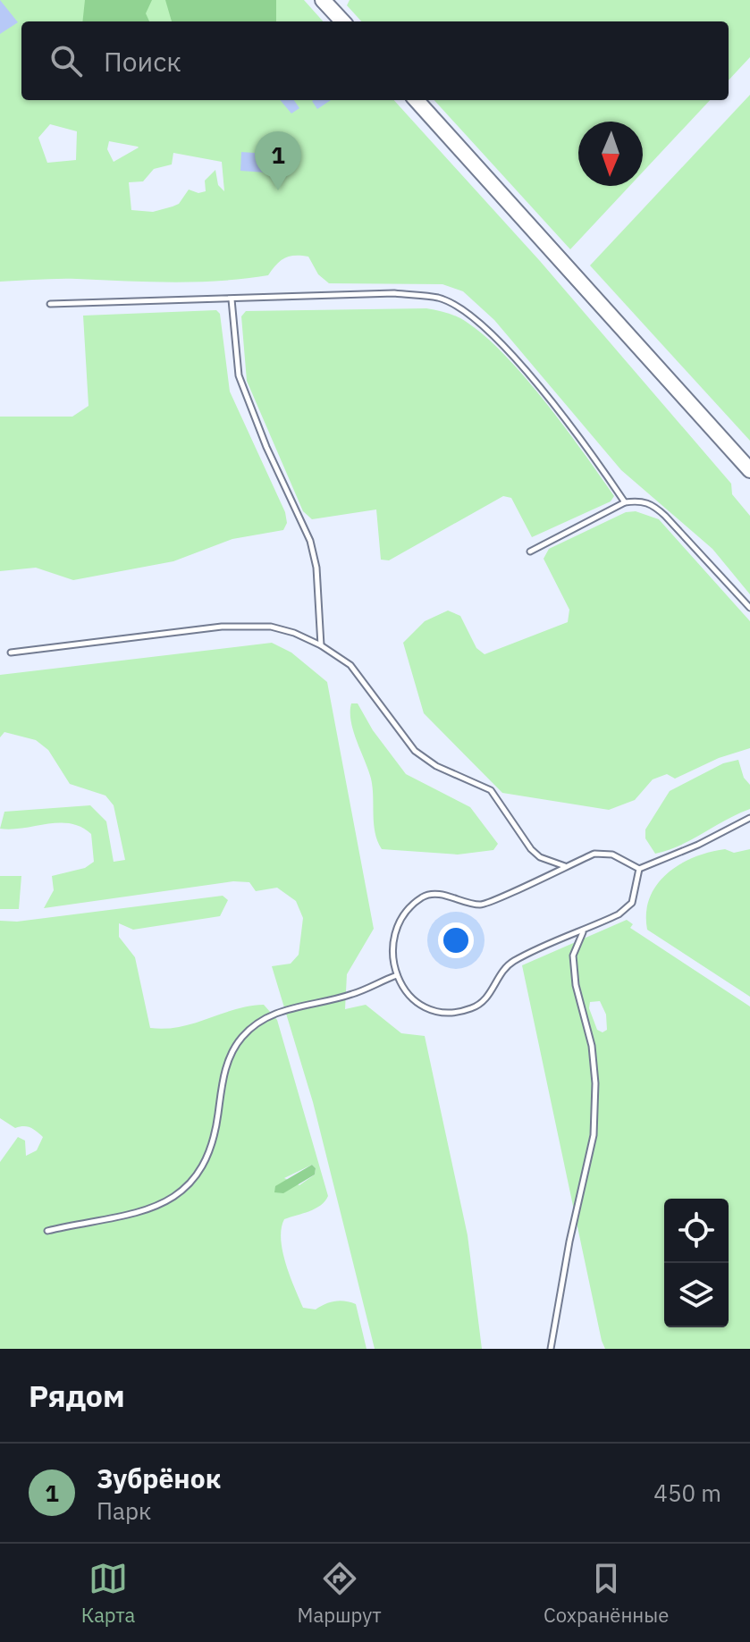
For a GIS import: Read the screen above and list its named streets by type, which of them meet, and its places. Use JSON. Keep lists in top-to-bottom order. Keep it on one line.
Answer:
{"north":"bottom","page":{"search":"Поиск","pins":"1","heading":"Рядом","list":[{"mark":"1","name":"Зубрёнок","note":"Парк","value":"450 m"}],"nav":["Карта","Маршрут","Сохранённые"]}}
